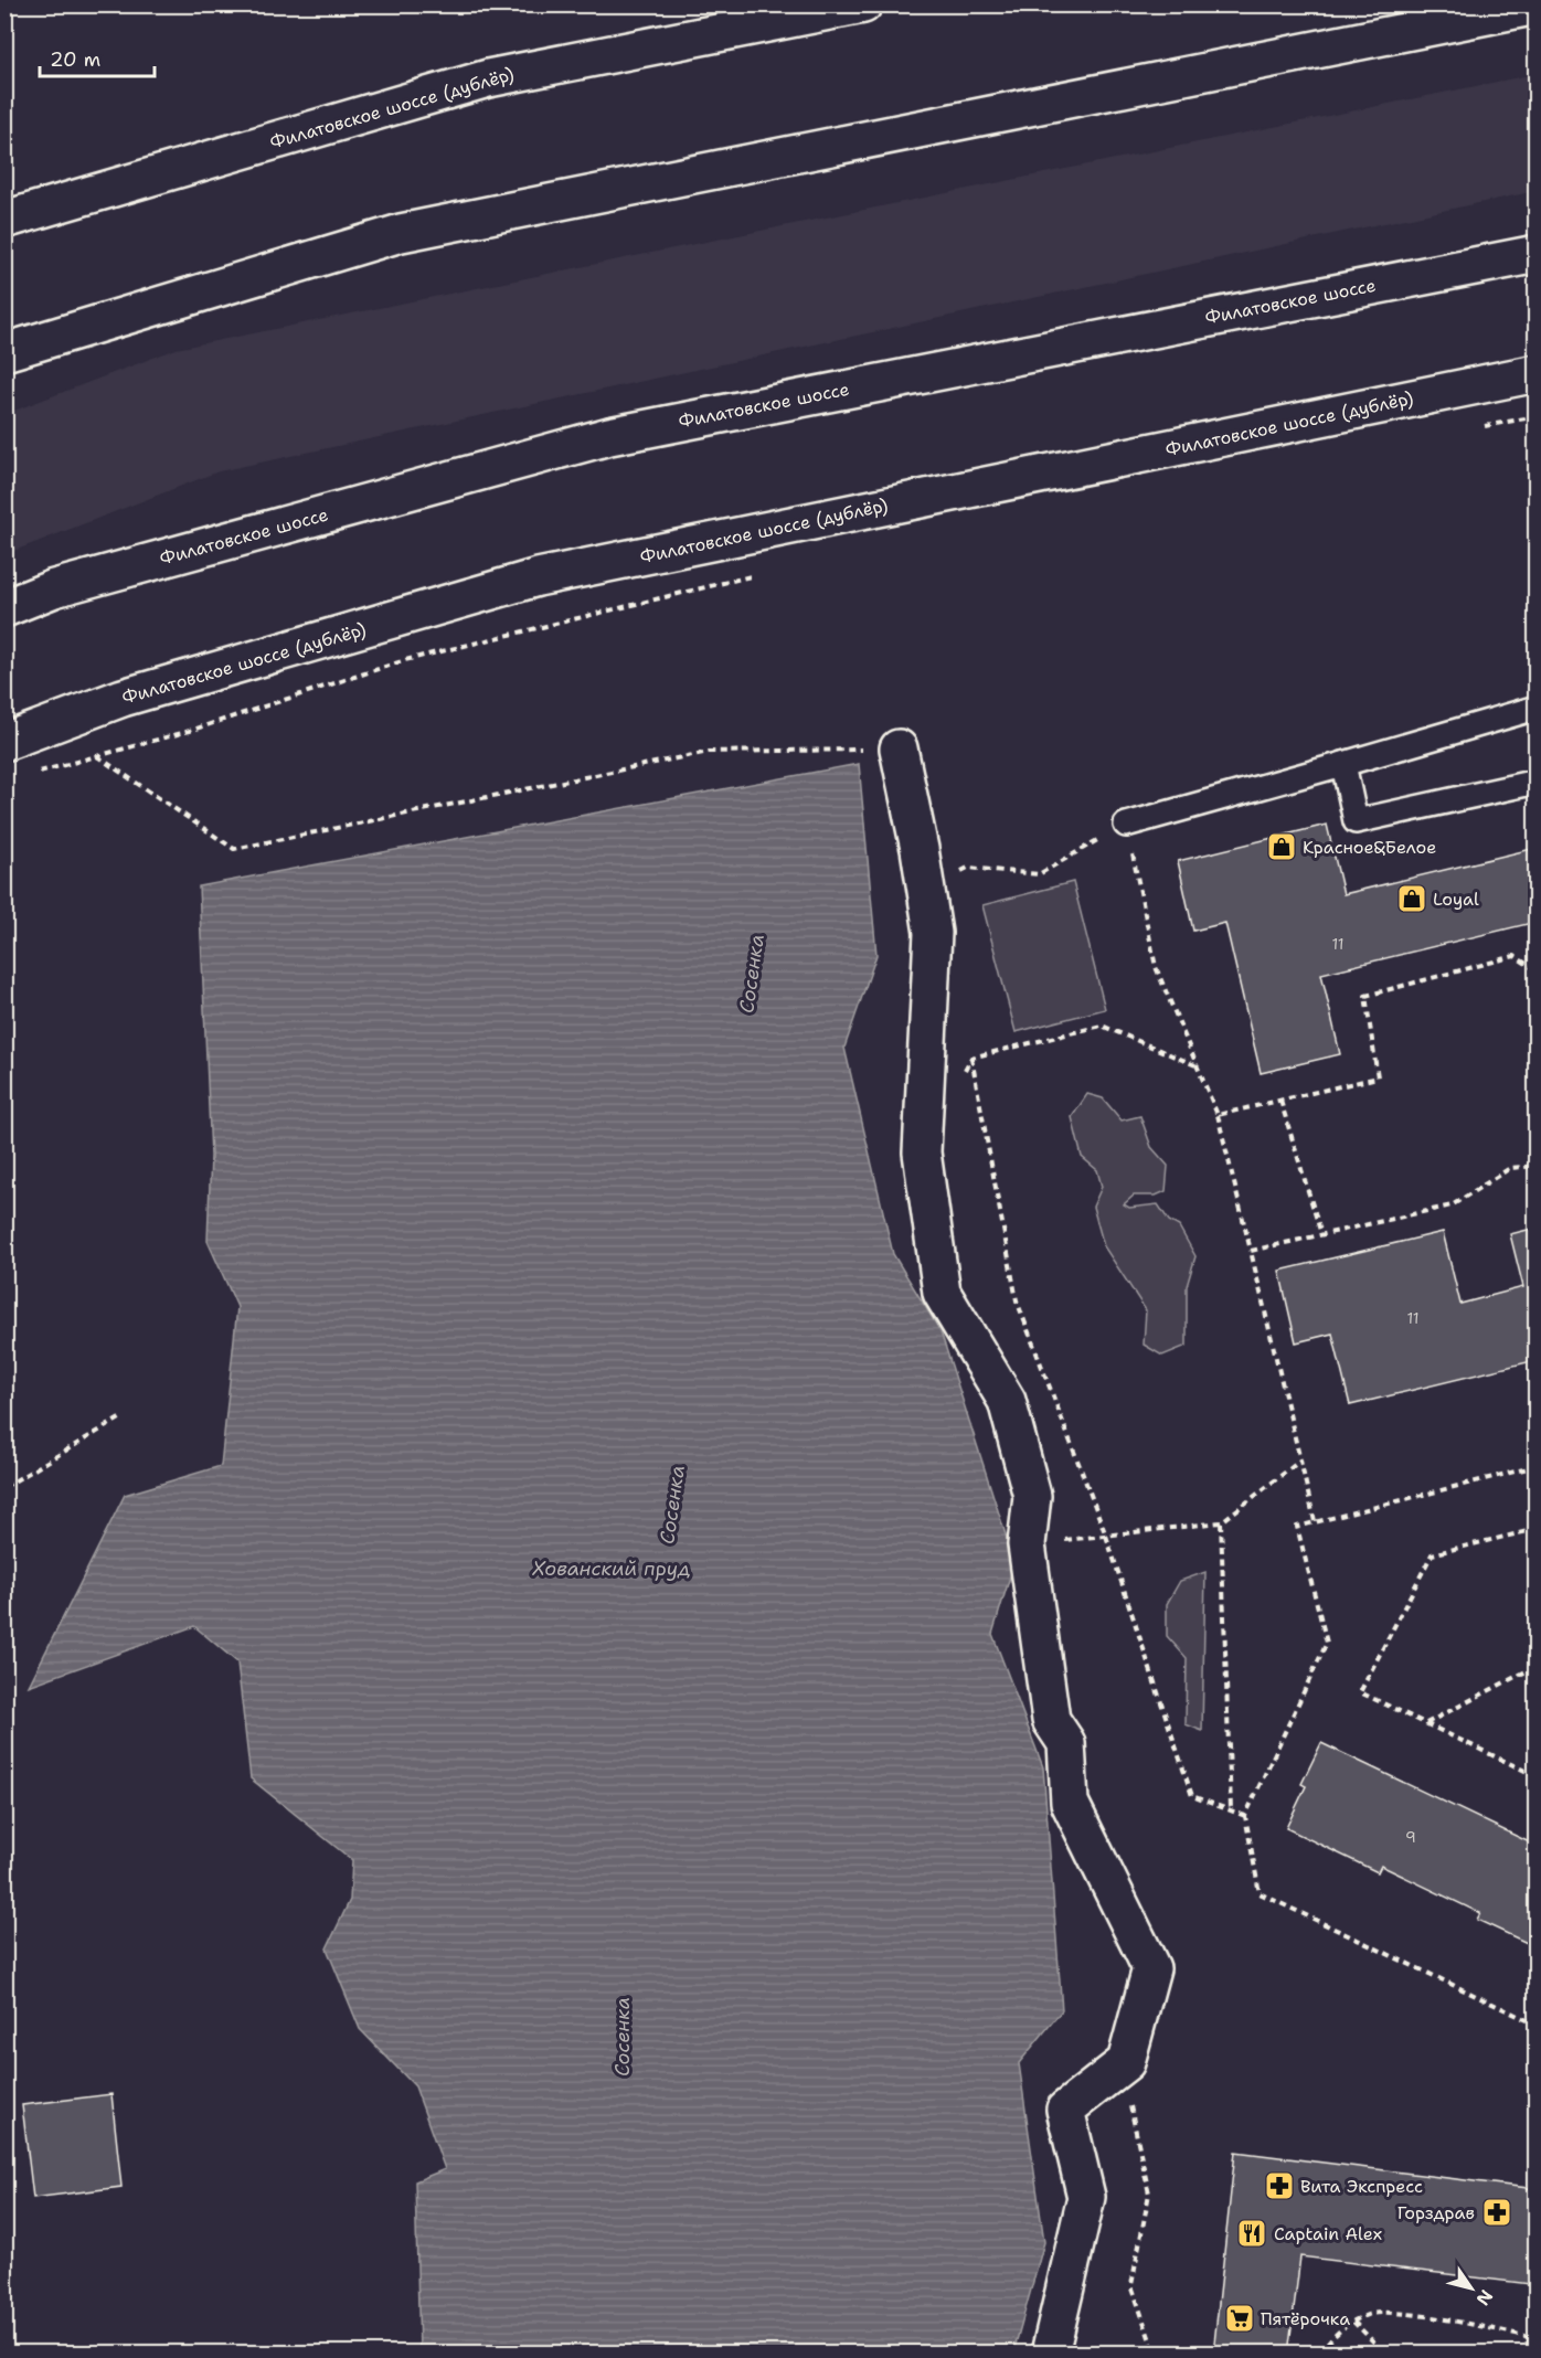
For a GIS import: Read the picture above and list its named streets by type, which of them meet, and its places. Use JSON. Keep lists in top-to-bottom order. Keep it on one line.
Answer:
{"streets":{"street":["Филатовское шоссе (дублёр)","Филатовское шоссе"]},"water":["Сосенка","Хованский пруд"],"places":{"shop":["Красное&Белое","Loyal"],"pharmacy":["Вита Экспресс","Горздрав"],"restaurant":["Captain Alex"],"supermarket":["Пятёрочка"]},"house_numbers":["11","11","9"],"scale_bar":"20 m","north":"bottom right"}
